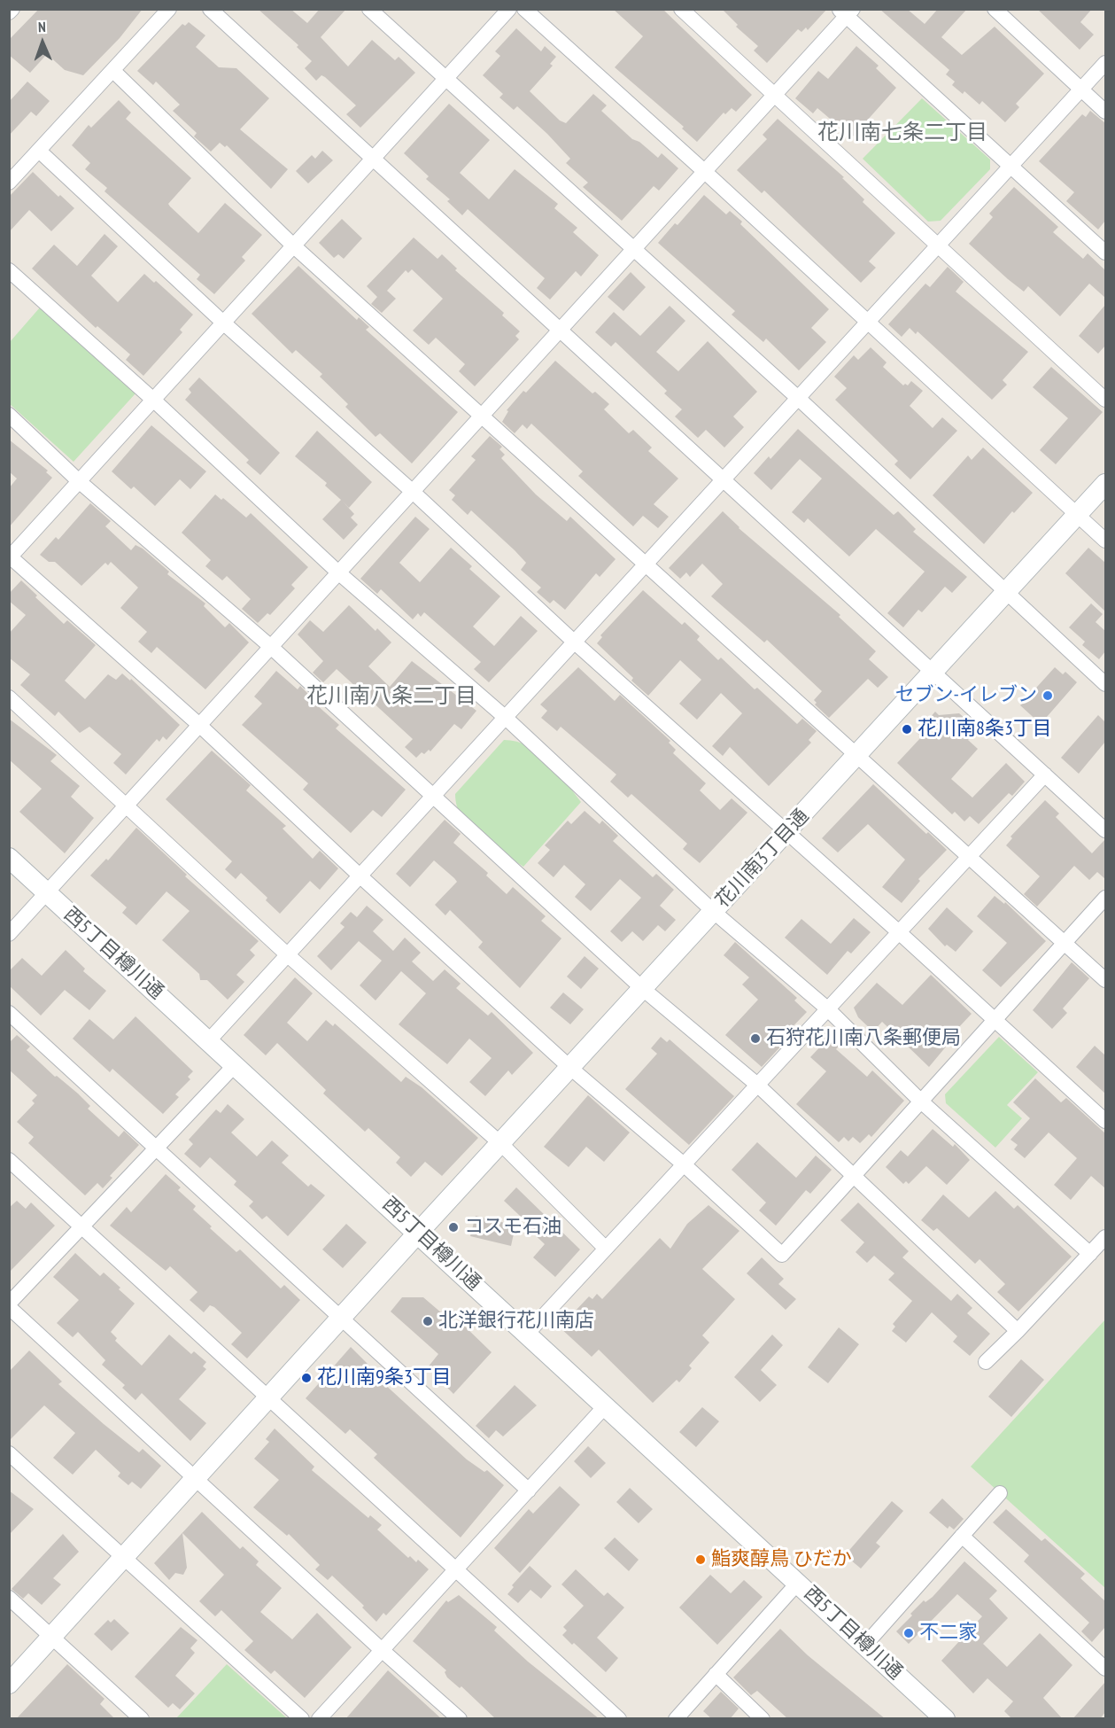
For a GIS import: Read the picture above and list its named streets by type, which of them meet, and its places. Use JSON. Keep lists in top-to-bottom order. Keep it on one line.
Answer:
{"streets":{"street":["花川南3丁目通","西5丁目樽川通"]},"crossings":[["花川南3丁目通","西5丁目樽川通"]],"districts":["花川南七条二丁目","花川南八条二丁目"],"places":["セブン-イレブン","花川南8条3丁目","石狩花川南八条郵便局","コスモ石油","北洋銀行花川南店","花川南9条3丁目","鮨爽醇鳥 ひだか","不二家"],"north":"top"}
